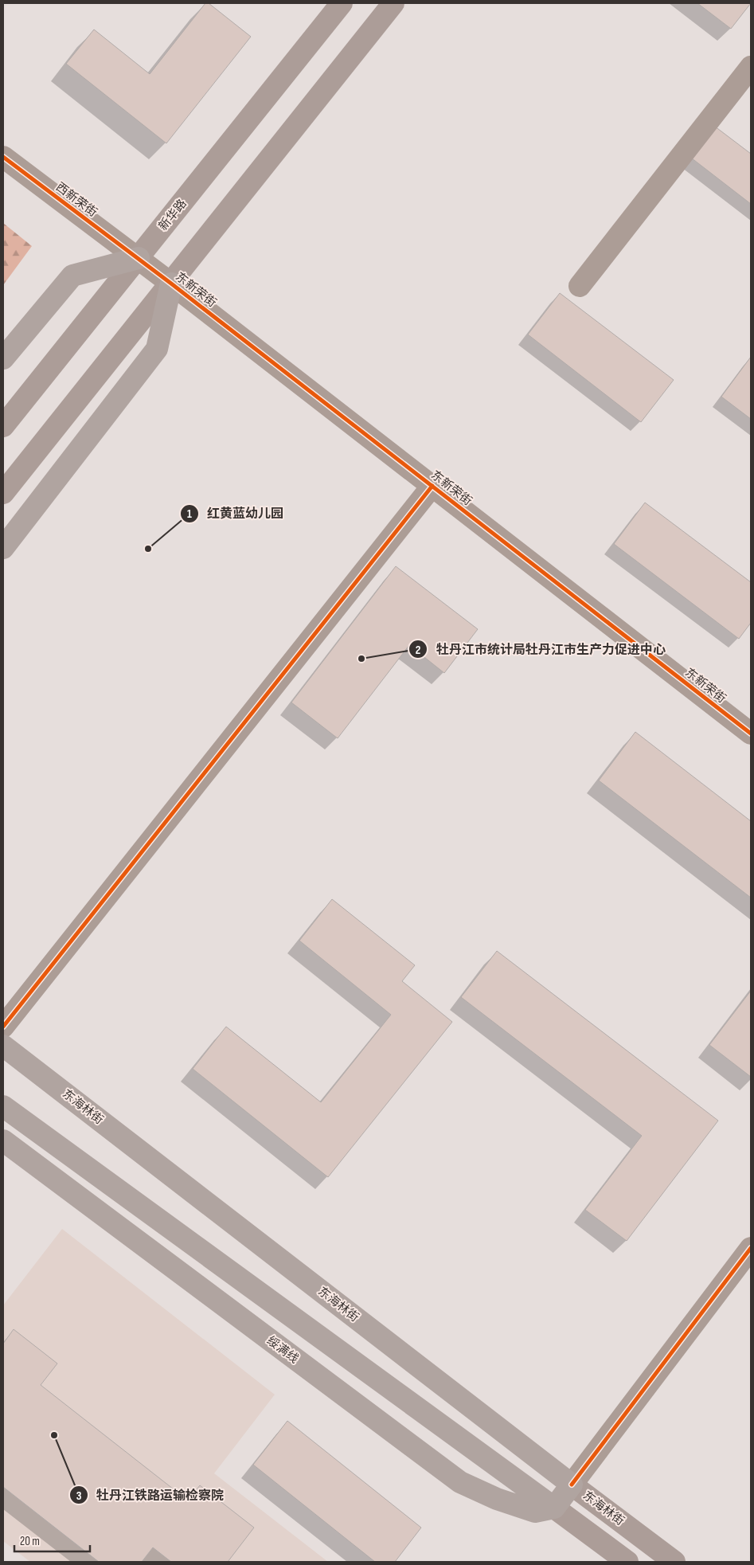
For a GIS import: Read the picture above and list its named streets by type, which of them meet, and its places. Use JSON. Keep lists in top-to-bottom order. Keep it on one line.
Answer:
{"streets":{"highway":["东海林街","绥满线"],"main road":["新华路"],"street":["西新荣街","东新荣街"]},"crossings":[["西新荣街","新华路"],["西新荣街","东新荣街"],["新华路","东新荣街"]],"places":["红黄蓝幼儿园","牡丹江市统计局牡丹江市生产力促进中心","牡丹江铁路运输检察院"],"scale_bar":"20 m"}
